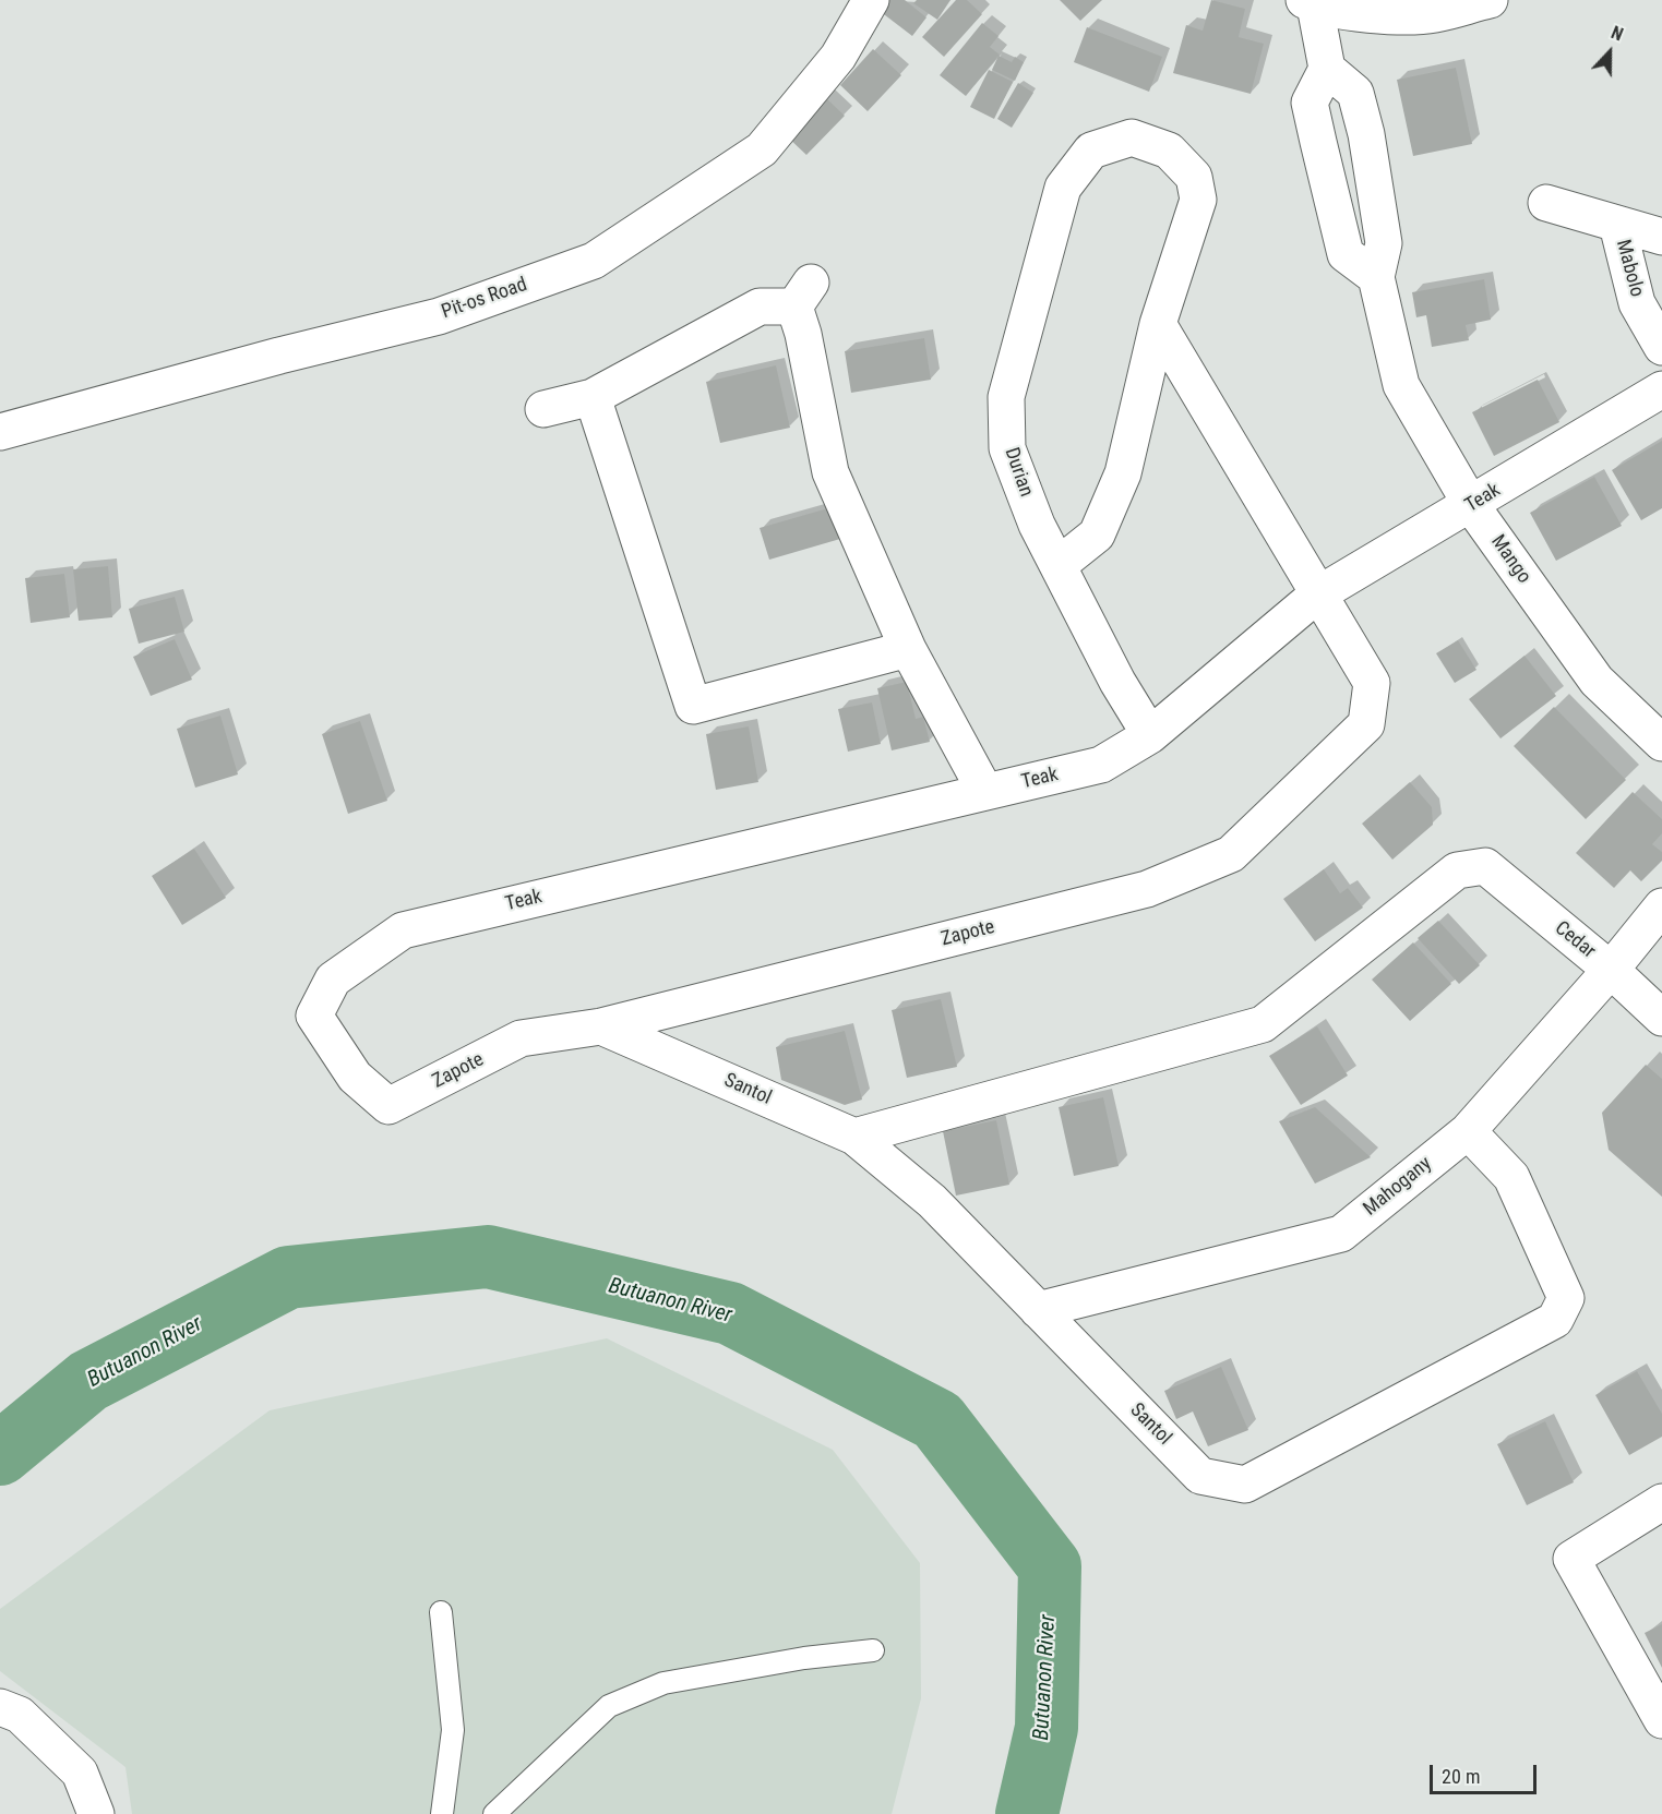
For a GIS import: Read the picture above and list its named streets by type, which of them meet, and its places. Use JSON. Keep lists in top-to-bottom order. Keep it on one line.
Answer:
{"streets":{"street":["Mabolo","Pit-os Road","Durian","Teak","Mango","Zapote","Cedar","Santol","Mahogany"]},"crossings":[["Durian","Teak"],["Durian","Zapote"],["Teak","Mango"],["Teak","Zapote"],["Zapote","Santol"],["Cedar","Santol"],["Cedar","Mahogany"],["Santol","Mahogany"]],"water":["Butuanon River"],"scale_bar":"20 m","north":"top"}
